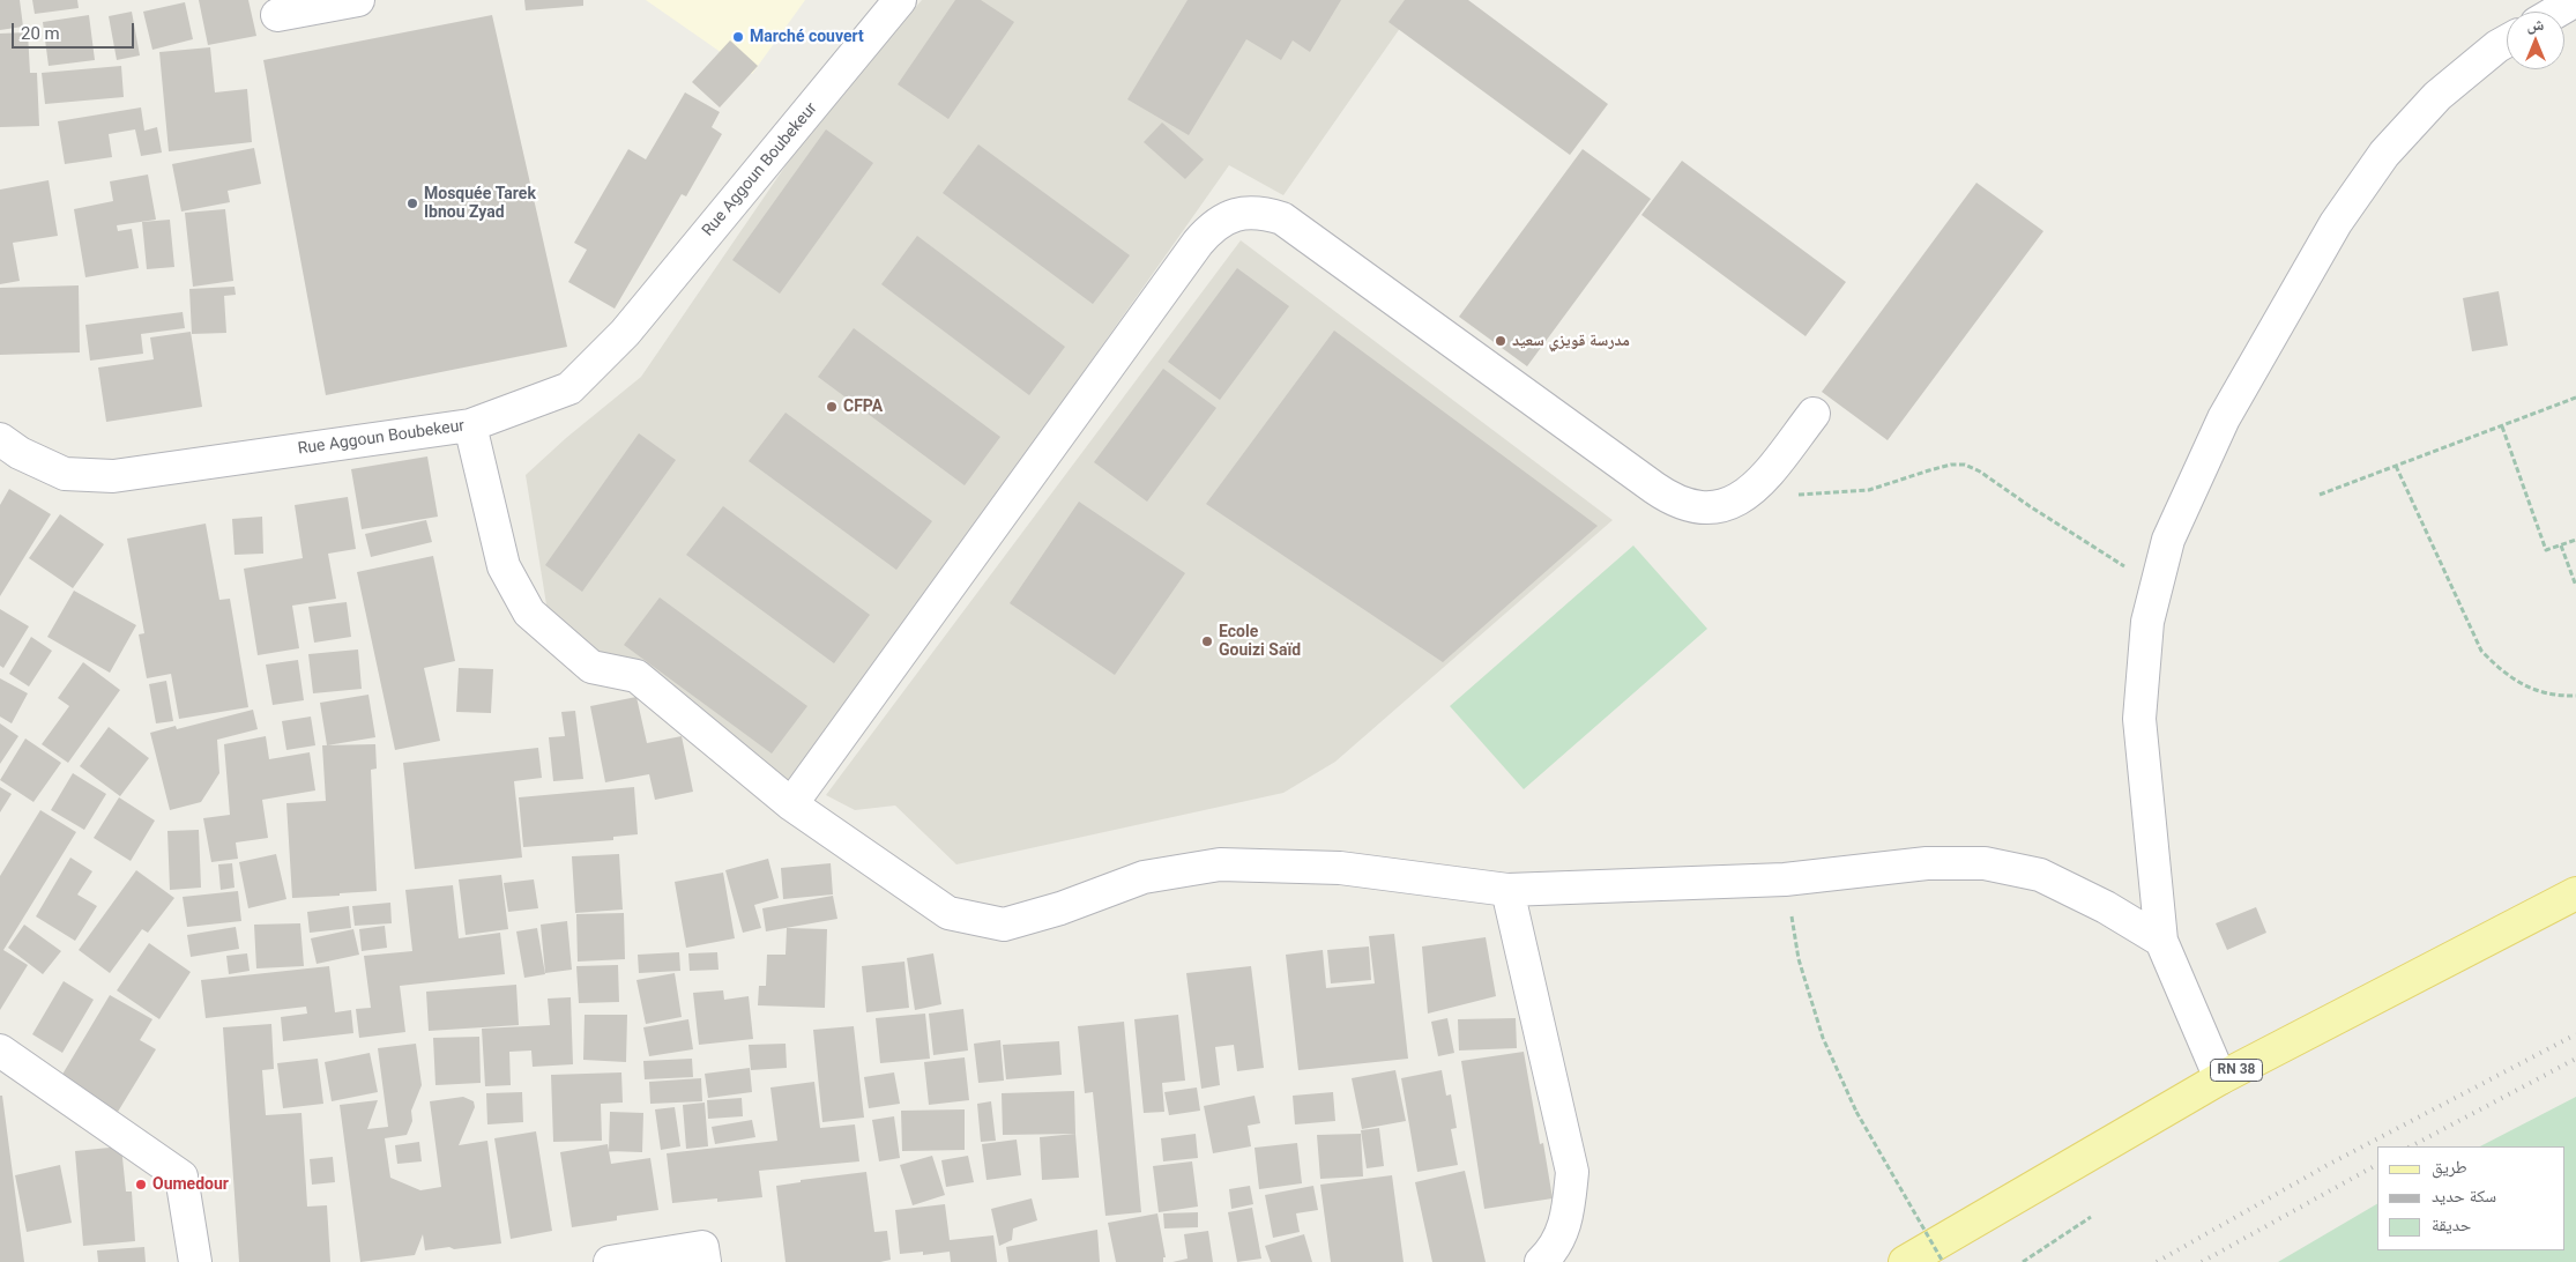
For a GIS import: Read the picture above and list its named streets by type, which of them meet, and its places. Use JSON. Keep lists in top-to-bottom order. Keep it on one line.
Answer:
{"streets":{"main road":["RN 38"],"street":["Rue Aggoun Boubekeur"]},"places":["Marché couvert","Mosquée Tarek Ibnou Zyad","مدرسة قويزي سعيد","CFPA","Ecole Gouizi Saïd","Oumedour"],"legend":["طريق","سكة حديد","حديقة"],"scale_bar":"20 m","north":"top"}
